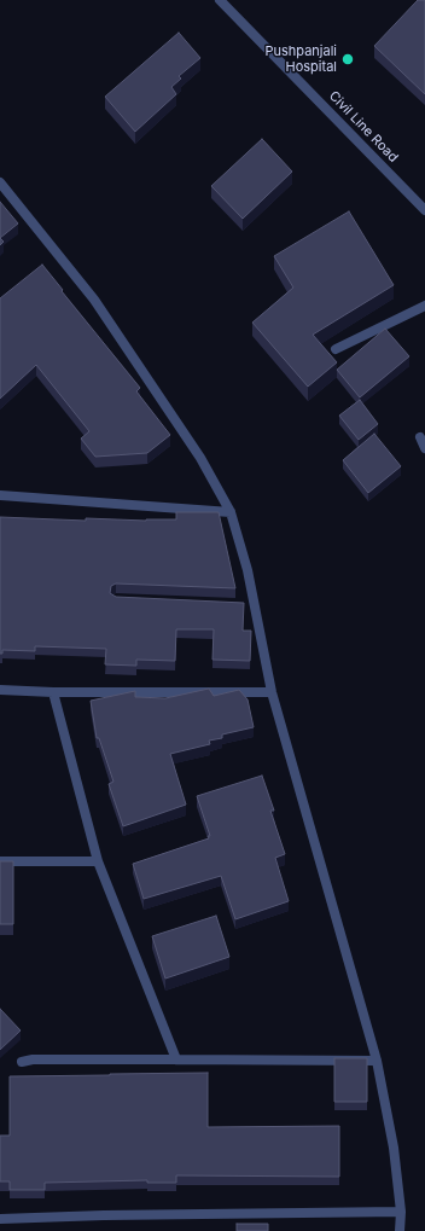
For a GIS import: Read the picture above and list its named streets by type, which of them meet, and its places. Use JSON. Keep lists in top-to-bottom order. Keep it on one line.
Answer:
{"streets":{"street":["Civil Line Road"]},"places":["Pushpanjali Hospital"]}
